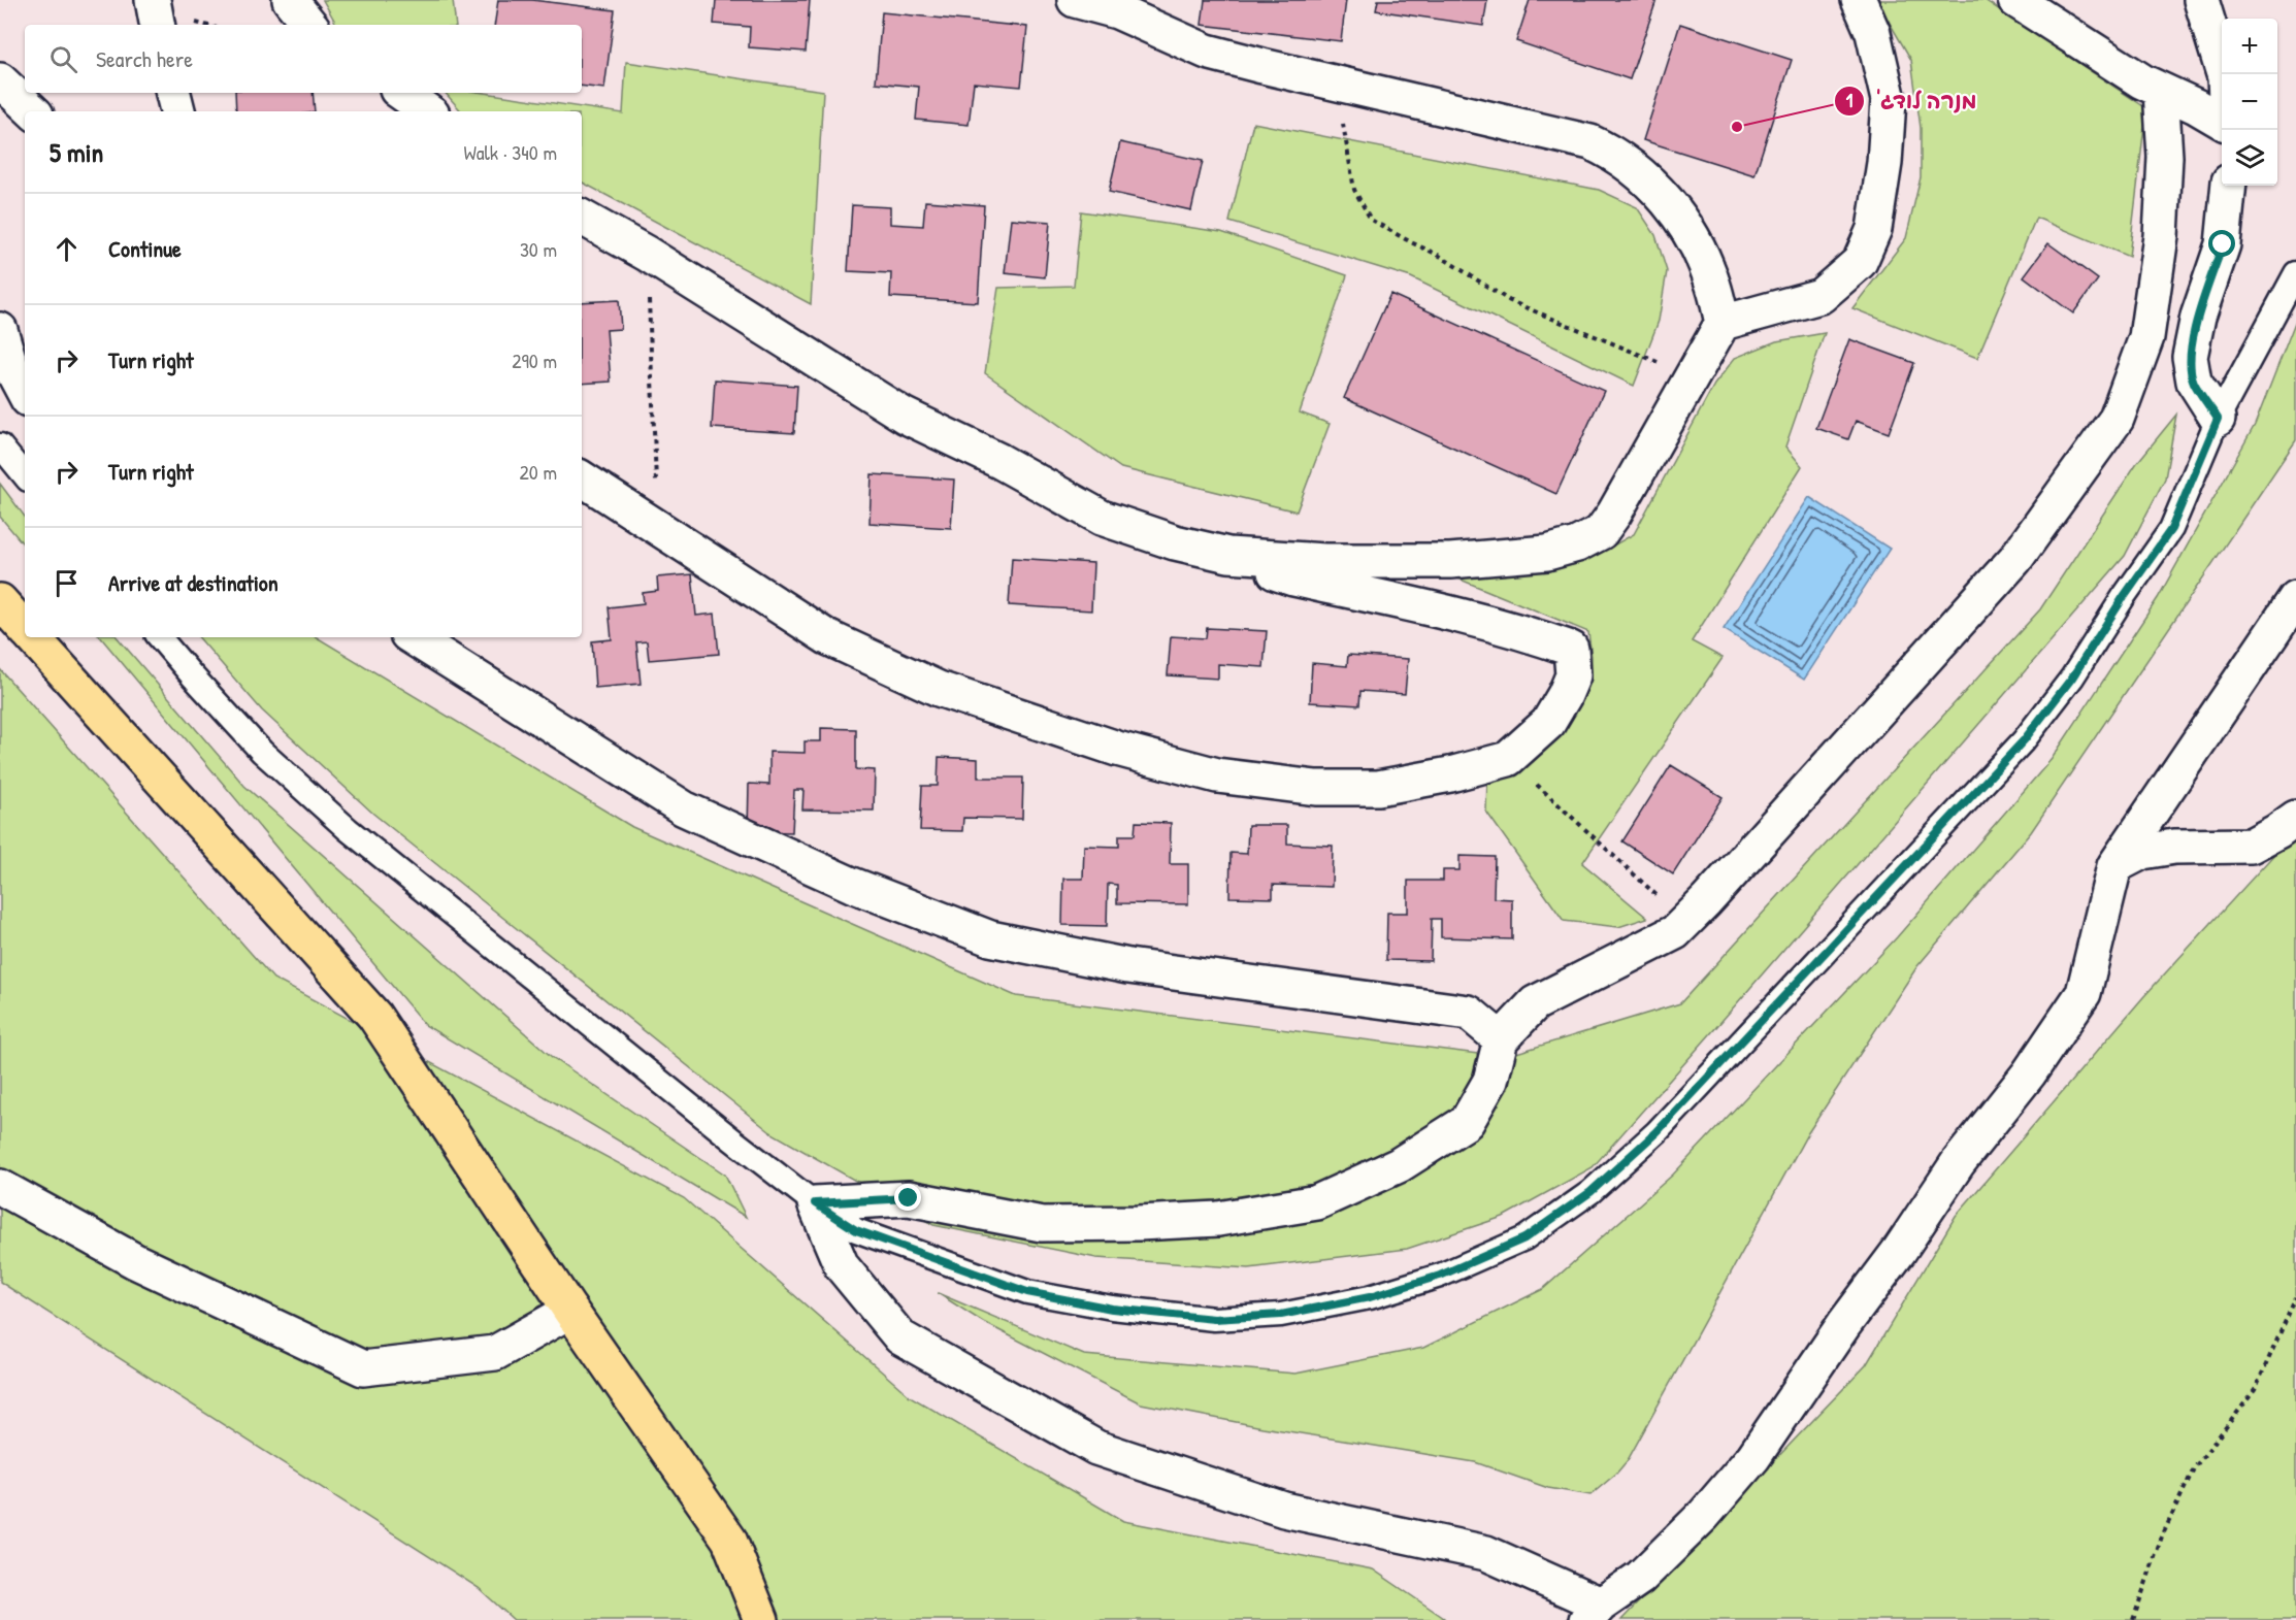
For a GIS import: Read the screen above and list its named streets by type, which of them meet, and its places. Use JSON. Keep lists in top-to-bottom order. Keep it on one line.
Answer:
{"places":["'מנרה לודג"],"page":{"map_buttons":["+","−"],"search":"Search here","heading":["5 min","Walk · 340 m"],"list":[["Continue","30 m"],["Turn right","290 m"],["Turn right","20 m"],"Arrive at destination"]}}
